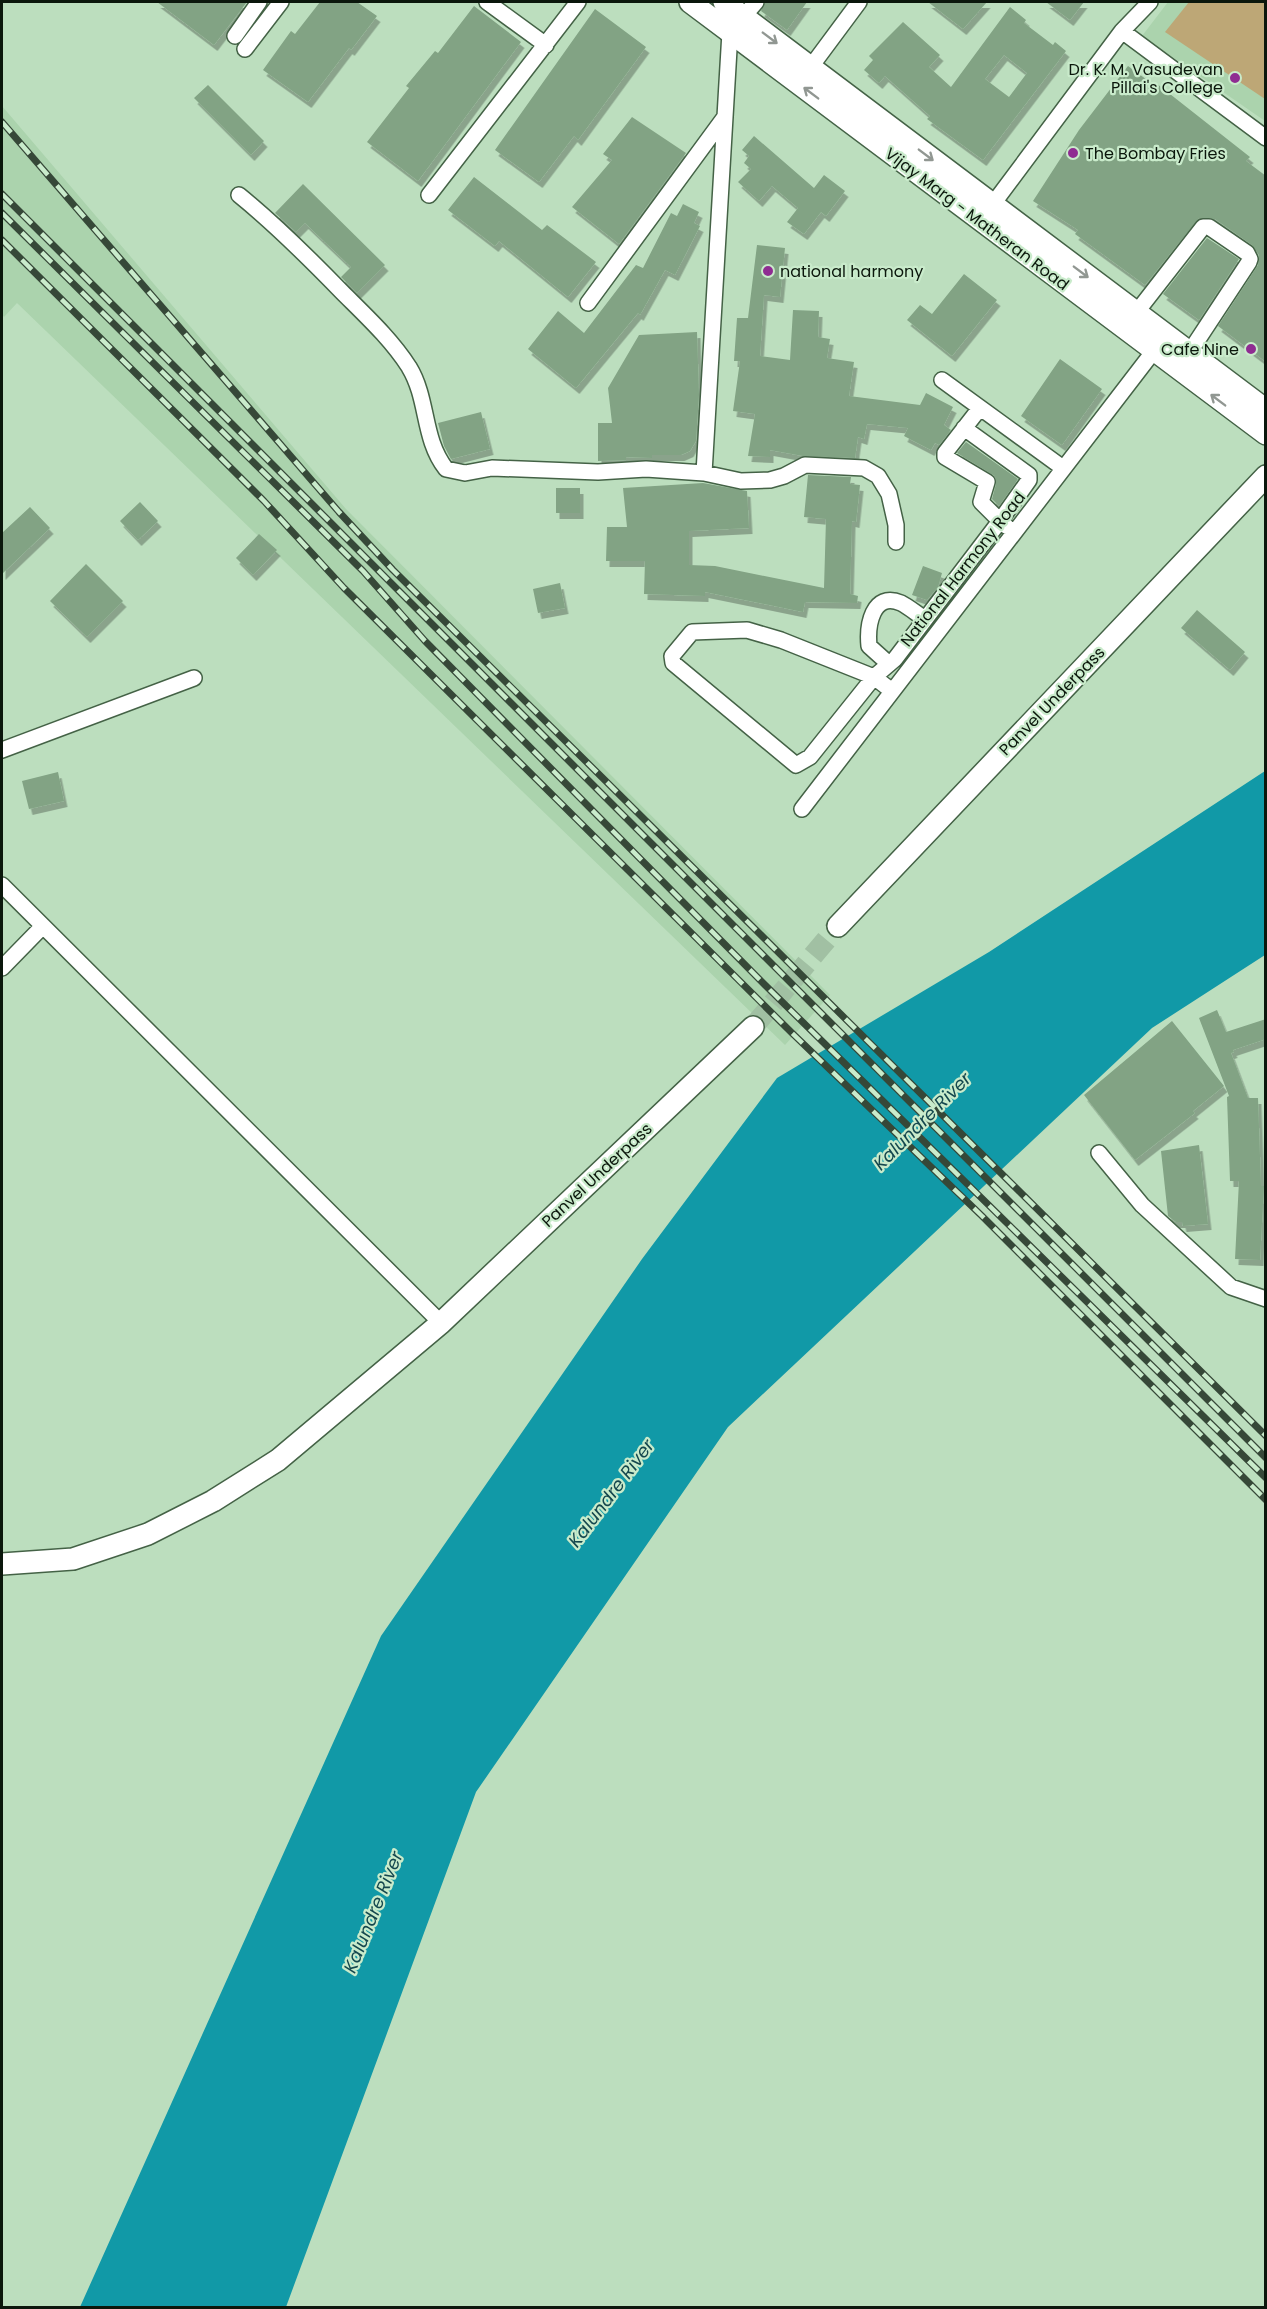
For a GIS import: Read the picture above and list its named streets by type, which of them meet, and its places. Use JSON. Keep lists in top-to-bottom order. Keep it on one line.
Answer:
{"streets":{"main road":["Vijay Marg - Matheran Road","Panvel Underpass"],"street":["National Harmony Road"]},"crossings":[["Vijay Marg - Matheran Road","National Harmony Road"]],"water":["Kalundre River"],"places":["Dr. K. M. Vasudevan Pillai's College","The Bombay Fries","national harmony","Cafe Nine"]}
